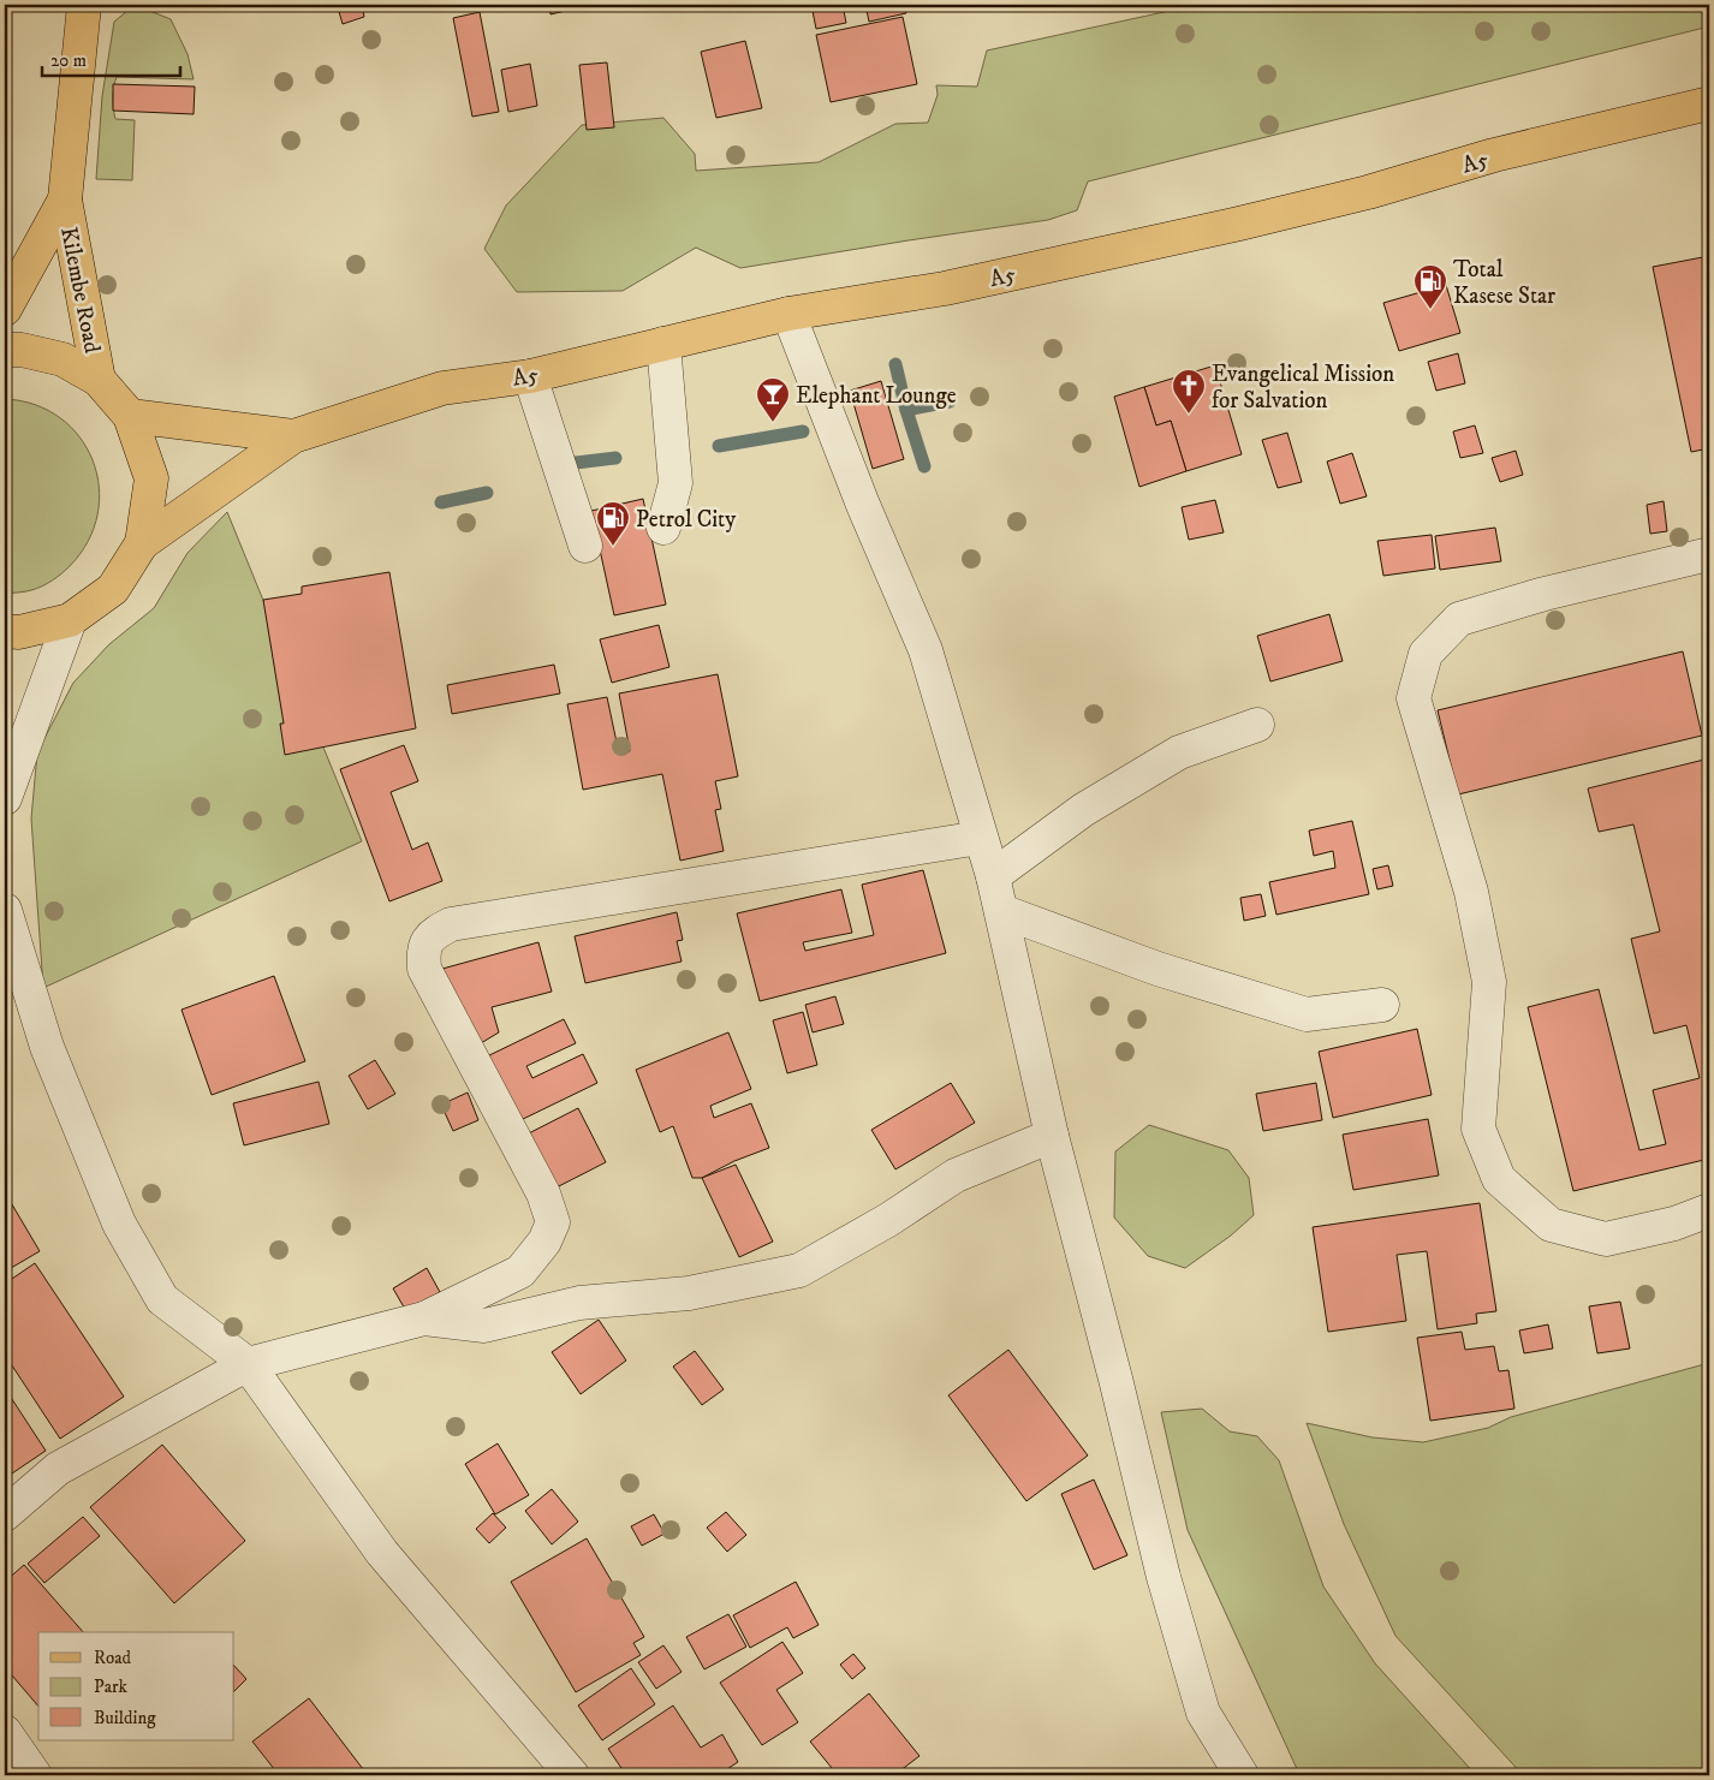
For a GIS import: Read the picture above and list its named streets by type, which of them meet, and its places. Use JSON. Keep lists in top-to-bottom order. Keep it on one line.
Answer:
{"streets":{"main road":["A5","Kilembe Road"]},"crossings":[["A5","Kilembe Road"]],"places":{"fuel station":["Total Kasese Star","Petrol City"],"church":["Evangelical Mission for Salvation"],"bar":["Elephant Lounge"]},"legend":["Road","Park","Building"],"scale_bar":"20 m"}
